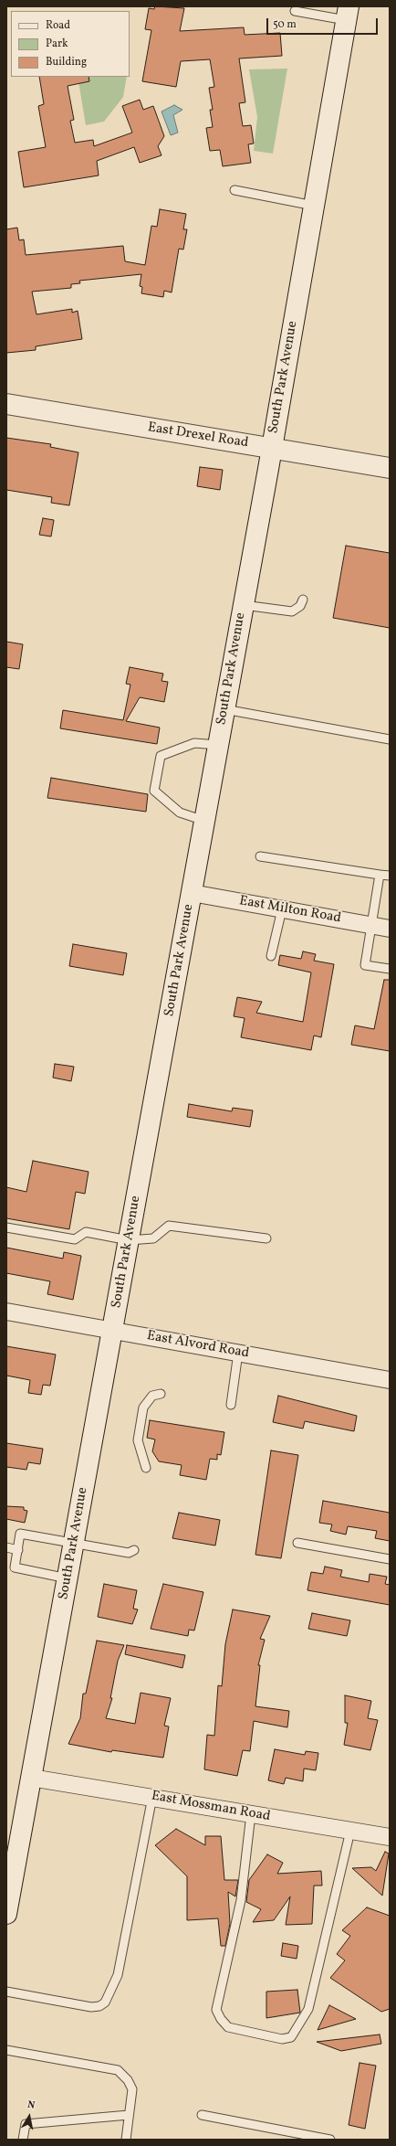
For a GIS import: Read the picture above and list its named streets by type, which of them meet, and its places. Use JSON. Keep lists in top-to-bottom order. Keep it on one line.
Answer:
{"streets":{"main road":["South Park Avenue","East Drexel Road"],"street":["East Milton Road","East Alvord Road","East Mossman Road"]},"crossings":[["South Park Avenue","East Drexel Road"],["South Park Avenue","East Milton Road"],["South Park Avenue","East Alvord Road"],["South Park Avenue","East Mossman Road"]],"legend":["Road","Park","Building"],"scale_bar":"50 m","north":"top"}
